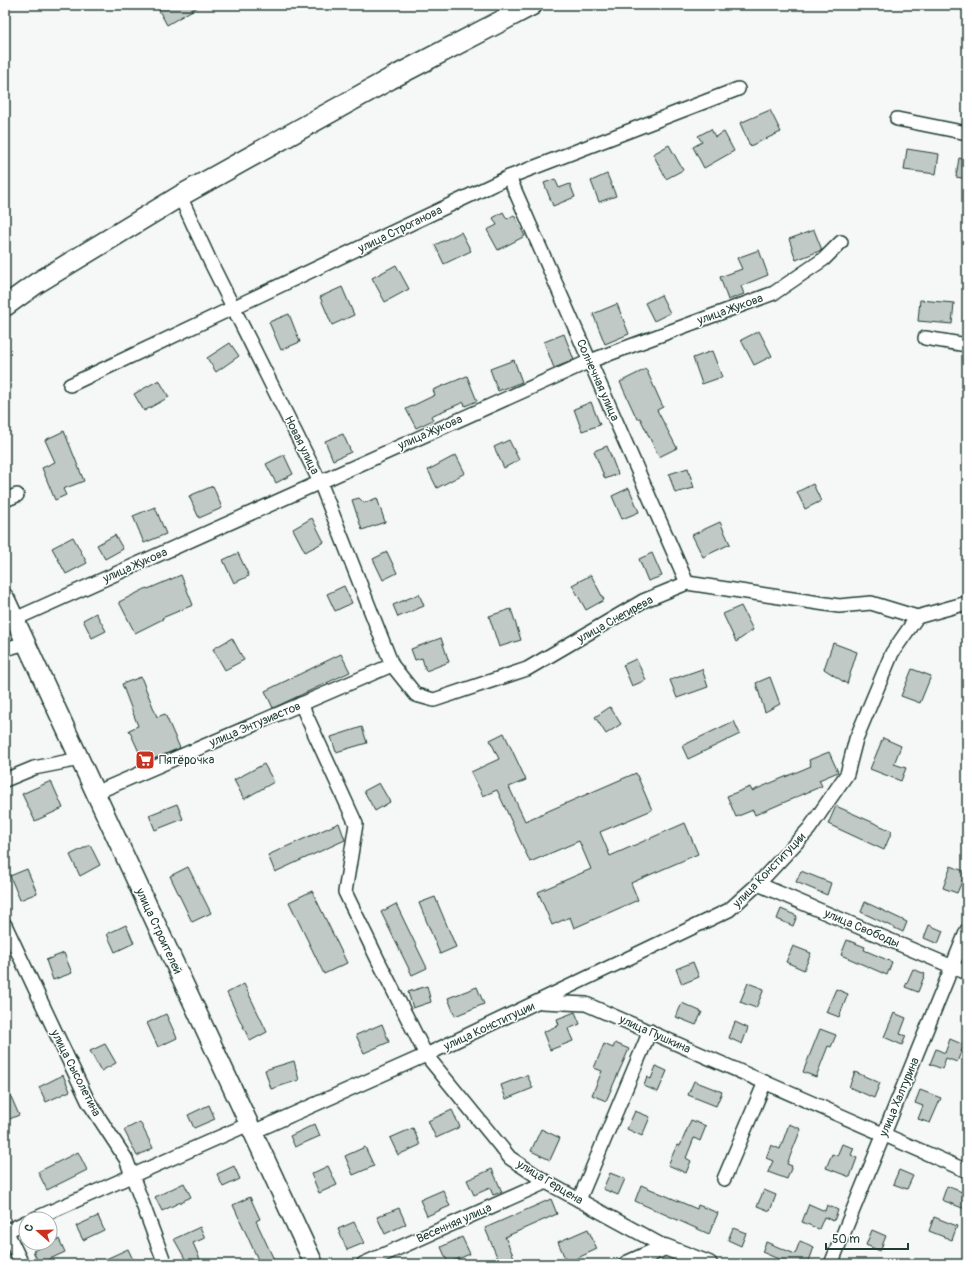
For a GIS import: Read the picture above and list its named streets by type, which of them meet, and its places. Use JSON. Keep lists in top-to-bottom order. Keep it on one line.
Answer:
{"streets":{"main road":["улица Строителей"],"street":["улица Строганова","улица Жукова","Солнечная улица","Новая улица","улица Снегирева","улица Энтузиастов","улица Конституции","улица Свободы","улица Пушкина","улица Сысолетина","улица Халтурина","улица Герцена","Весенняя улица"]},"crossings":[["улица Строганова","Солнечная улица"],["улица Строганова","Новая улица"],["улица Жукова","Солнечная улица"],["улица Жукова","Новая улица"],["улица Жукова","улица Строителей"],["Солнечная улица","улица Снегирева"],["Новая улица","улица Снегирева"],["Новая улица","улица Энтузиастов"],["улица Энтузиастов","улица Строителей"],["улица Конституции","улица Свободы"],["улица Конституции","улица Строителей"],["улица Конституции","улица Пушкина"],["улица Конституции","улица Сысолетина"],["улица Конституции","улица Герцена"],["улица Свободы","улица Халтурина"],["улица Пушкина","улица Халтурина"],["улица Герцена","Весенняя улица"]],"places":{"supermarket":["Пятёрочка"]},"scale_bar":"50 m","north":"left"}
